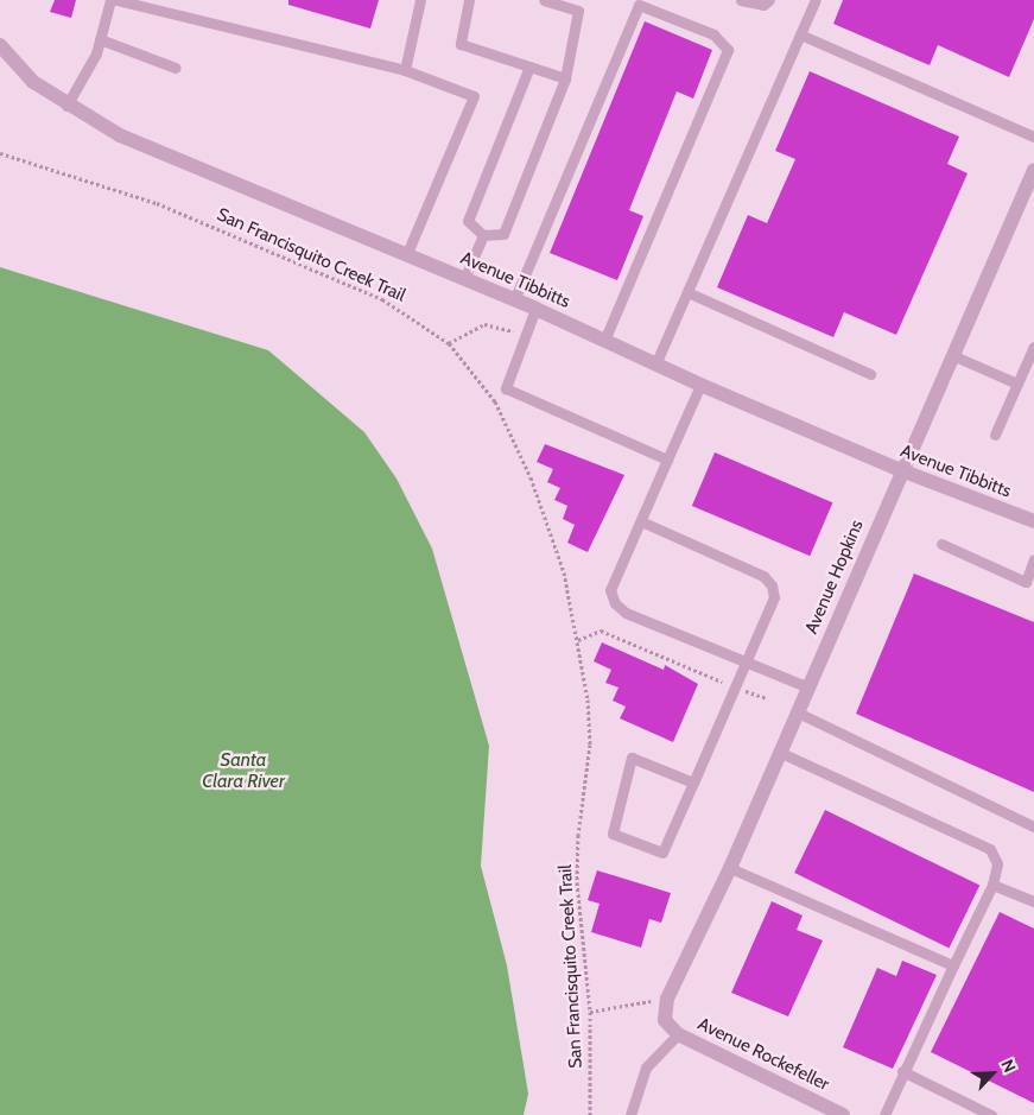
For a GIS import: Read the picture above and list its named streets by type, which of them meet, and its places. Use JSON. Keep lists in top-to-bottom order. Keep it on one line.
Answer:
{"streets":{"street":["Avenue Tibbitts","Avenue Hopkins","Avenue Rockefeller"],"path":["San Francisquito Creek Trail"]},"crossings":[["Avenue Tibbitts","Avenue Hopkins"],["Avenue Hopkins","Avenue Rockefeller"]],"water":["Santa Clara River"],"north":"top right"}
